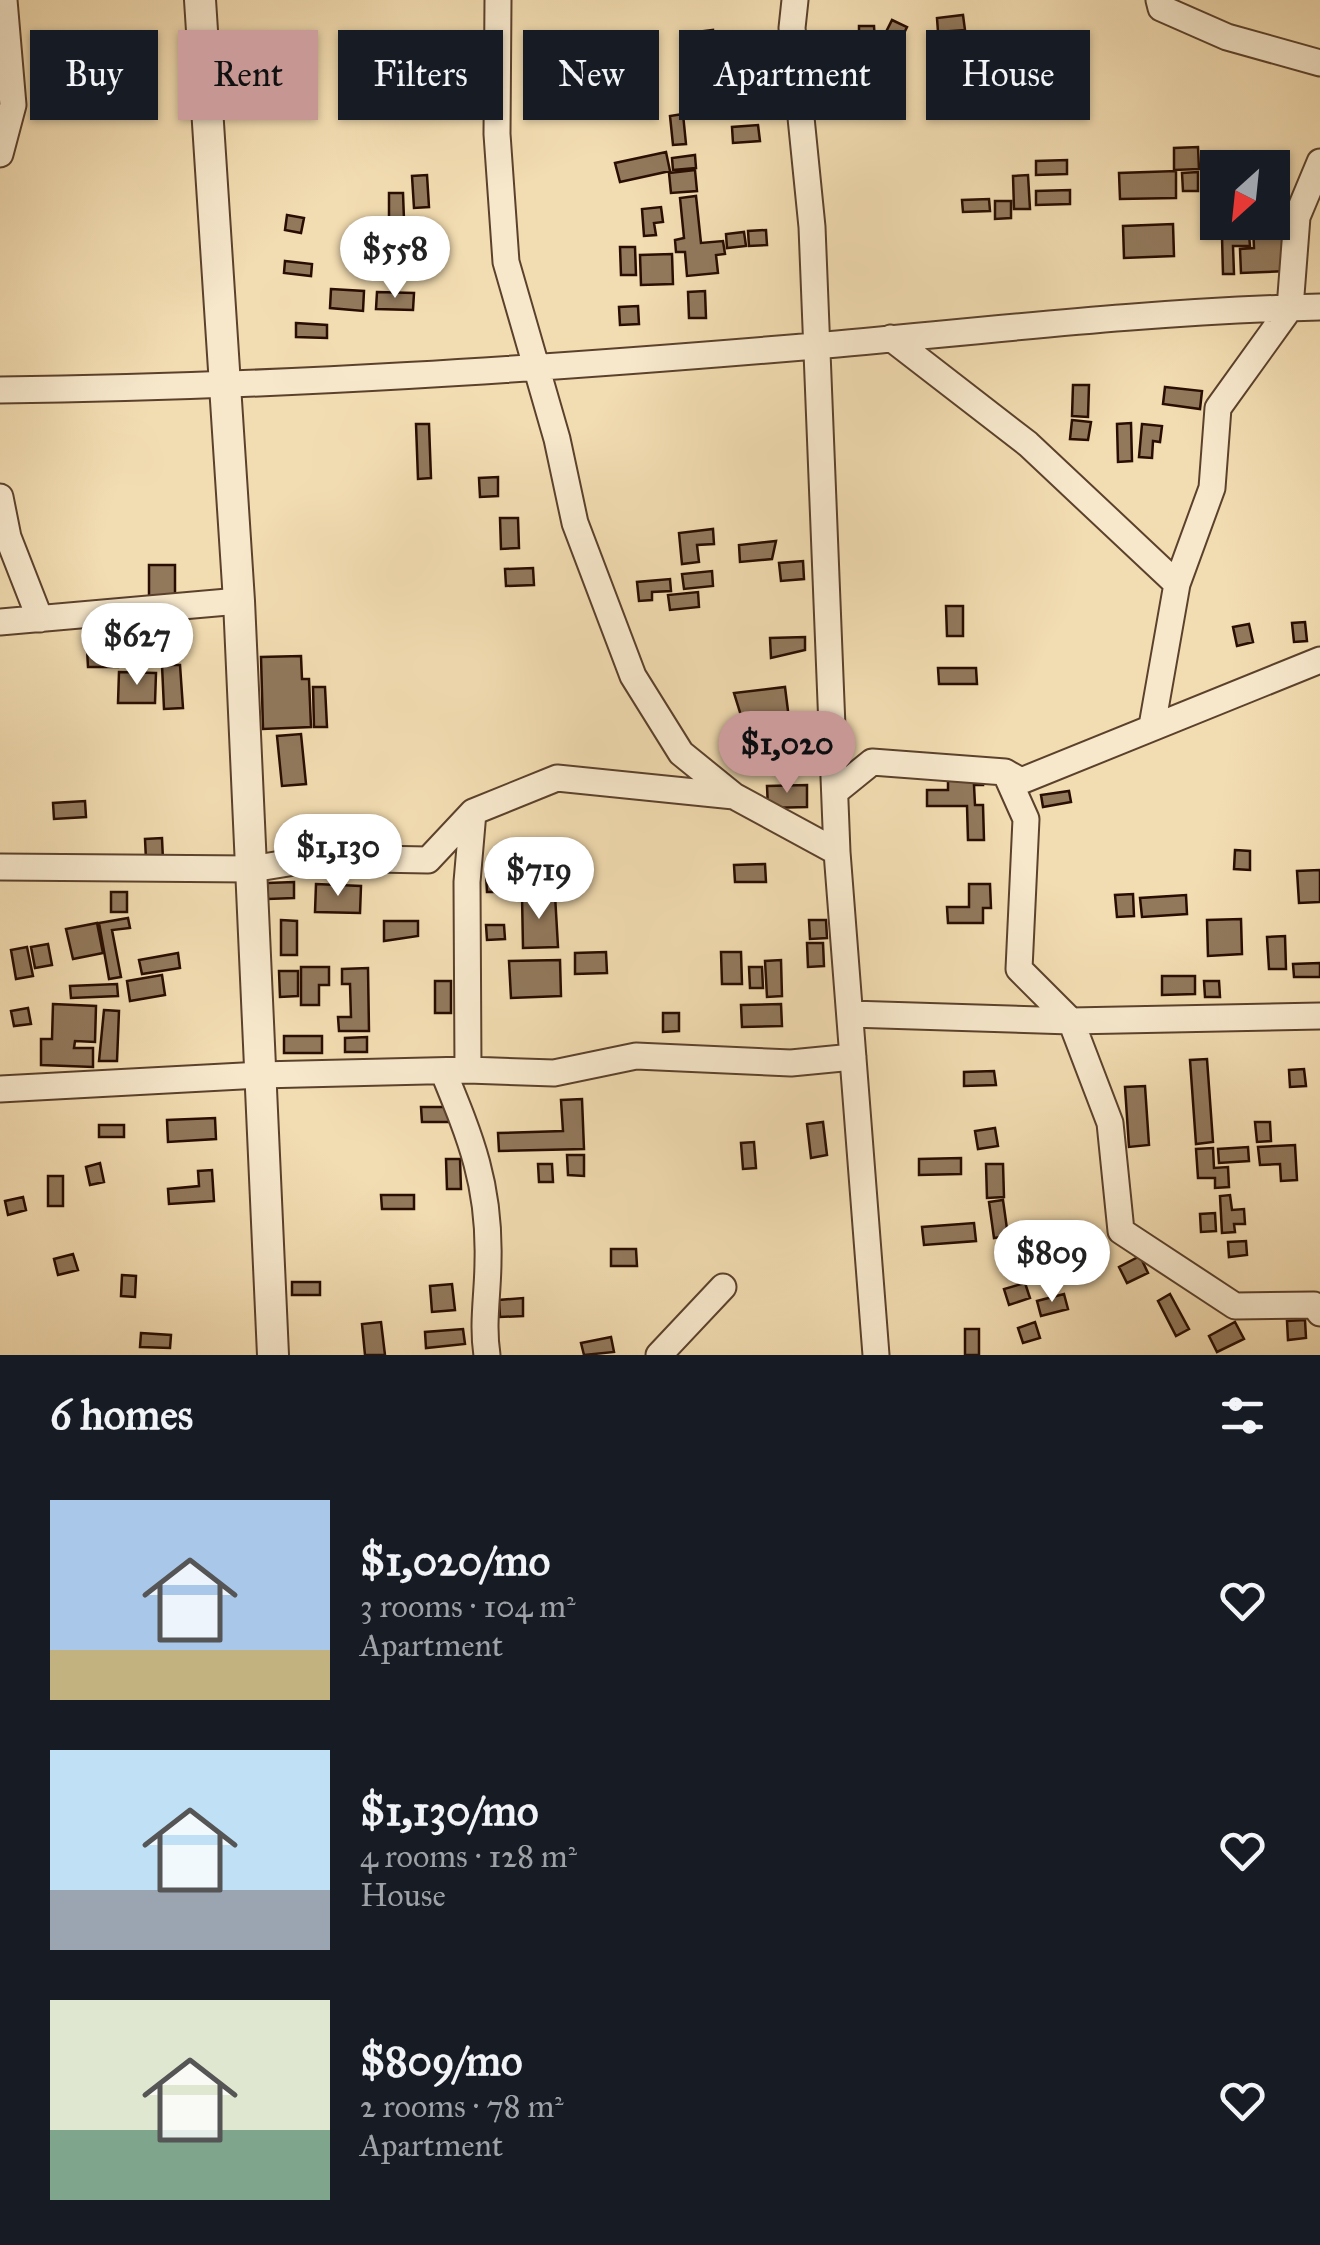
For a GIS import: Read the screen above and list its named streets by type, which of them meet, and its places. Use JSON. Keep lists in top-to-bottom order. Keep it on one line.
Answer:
{"north":"bottom left","page":{"chip":["Buy","Rent","Filters","New","Apartment","House"],"price":["$558","$627","$1,020","$1,130","$719","$809"],"heading":"6 homes","list":[{"name":"$1,020/mo","note":"3 rooms · 104 m² · Apartment"},{"name":"$1,130/mo","note":"4 rooms · 128 m² · House"},{"name":"$809/mo","note":"2 rooms · 78 m² · Apartment"}]}}
